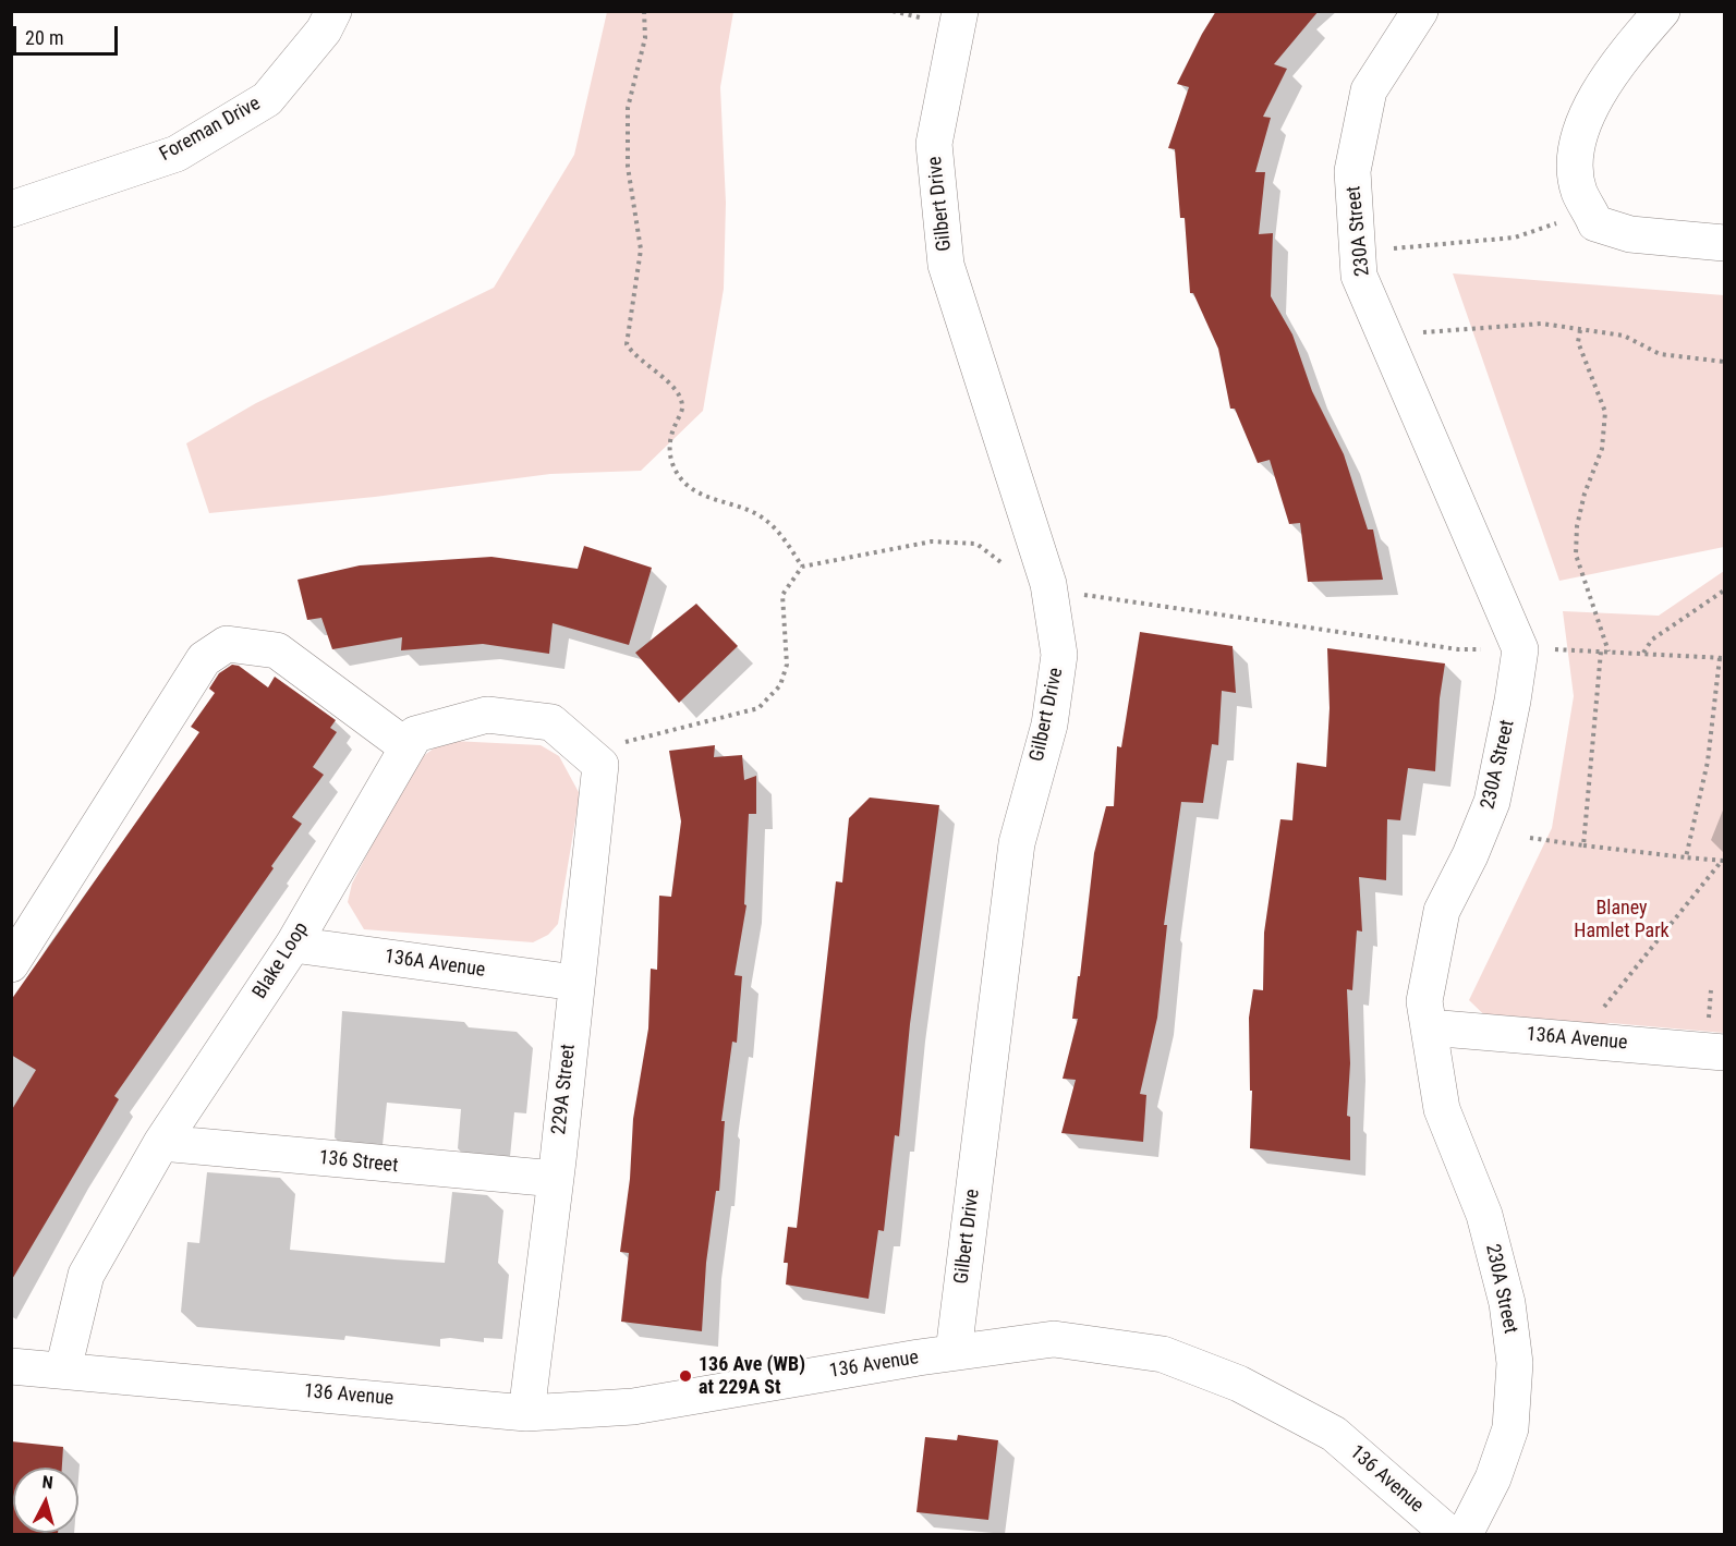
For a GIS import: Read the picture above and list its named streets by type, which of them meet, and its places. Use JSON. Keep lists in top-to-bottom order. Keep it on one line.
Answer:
{"streets":{"street":["Foreman Drive","Gilbert Drive","230A Street","Blake Loop","136A Avenue","229A Street","136 Street","136 Avenue"]},"crossings":[["Gilbert Drive","136 Avenue"],["230A Street","136A Avenue"],["Blake Loop","136A Avenue"],["Blake Loop","229A Street"],["Blake Loop","136 Street"],["Blake Loop","136 Avenue"],["136A Avenue","229A Street"],["229A Street","136 Street"],["229A Street","136 Avenue"]],"parks":["Blaney Hamlet Park"],"places":["136 Ave (WB) at 229A St"],"scale_bar":"20 m","north":"top"}
